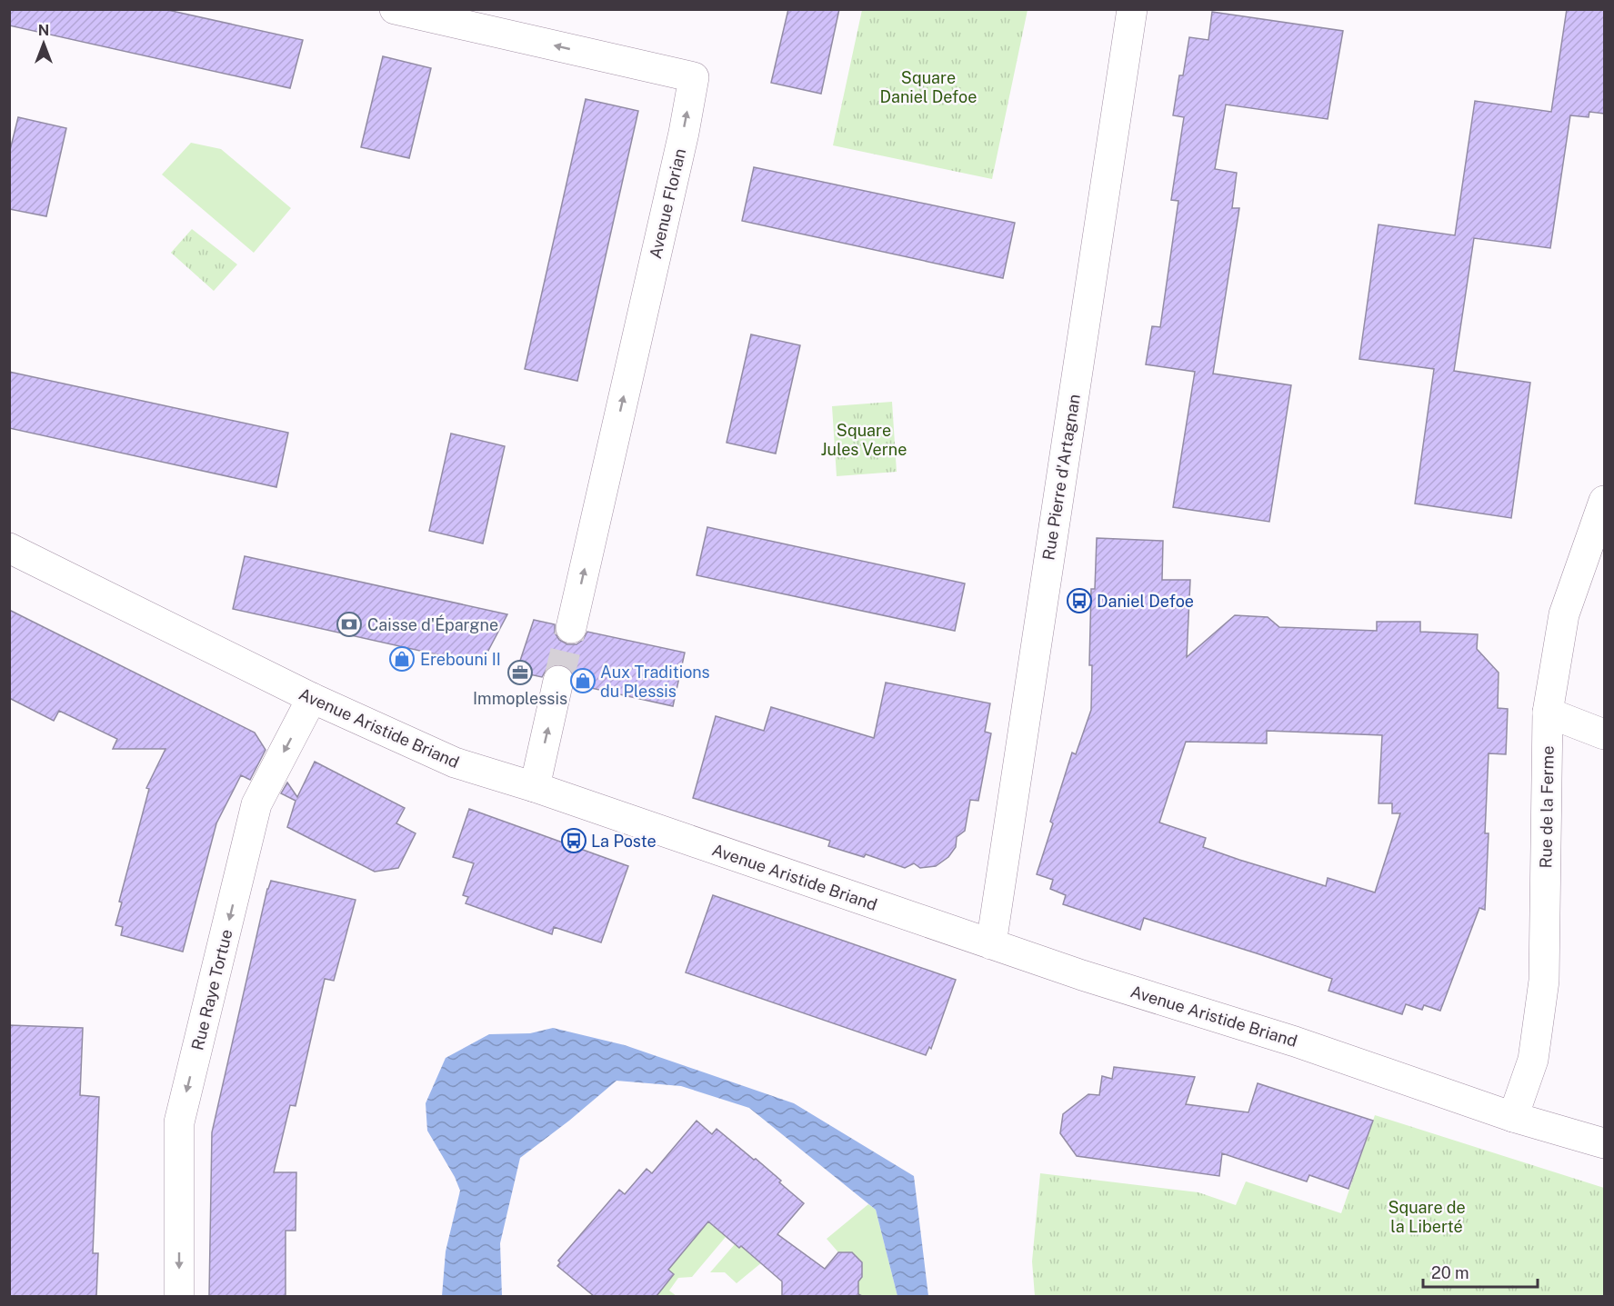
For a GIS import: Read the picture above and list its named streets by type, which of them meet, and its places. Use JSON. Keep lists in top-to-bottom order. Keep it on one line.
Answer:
{"streets":{"street":["Avenue Florian","Rue Pierre d'Artagnan","Avenue Aristide Briand","Rue de la Ferme","Rue Raye Tortue"]},"crossings":[["Rue Pierre d'Artagnan","Avenue Aristide Briand"],["Avenue Aristide Briand","Rue de la Ferme"],["Avenue Aristide Briand","Rue Raye Tortue"]],"one_way":["Rue Raye Tortue"],"parks":["Square Daniel Defoe","Square Jules Verne","Square de la Liberté"],"places":{"bus stop":["Daniel Defoe","La Poste"],"bank":["Caisse d'Épargne"],"shop":["Erebouni II","Aux Traditions du Plessis"],"office":["Immoplessis"]},"scale_bar":"20 m","north":"top"}
